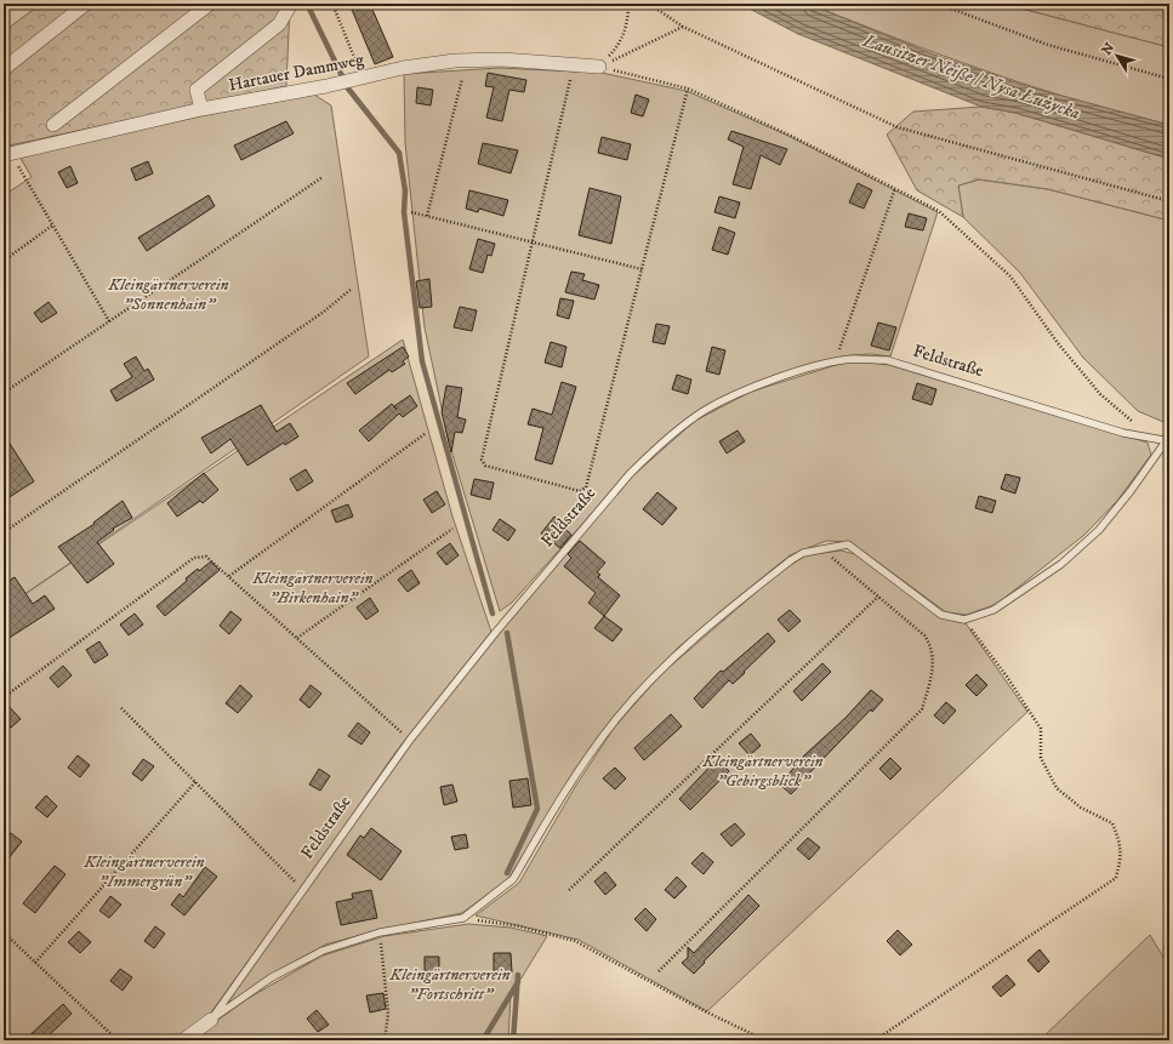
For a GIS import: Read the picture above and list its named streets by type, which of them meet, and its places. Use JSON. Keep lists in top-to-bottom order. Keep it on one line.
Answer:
{"streets":{"street":["Hartauer Dammweg","Feldstraße"]},"water":["Lausitzer Neiße / Nysa Łużycka"],"parks":["Kleingärtnerverein \"Sonnenhain\"","Kleingärtnerverein \"Birkenhain\"","Kleingärtnerverein \"Gebirgsblick\"","Kleingärtnerverein \"Immergrün\"","Kleingärtnerverein \"Fortschritt\""],"north":"top left"}
